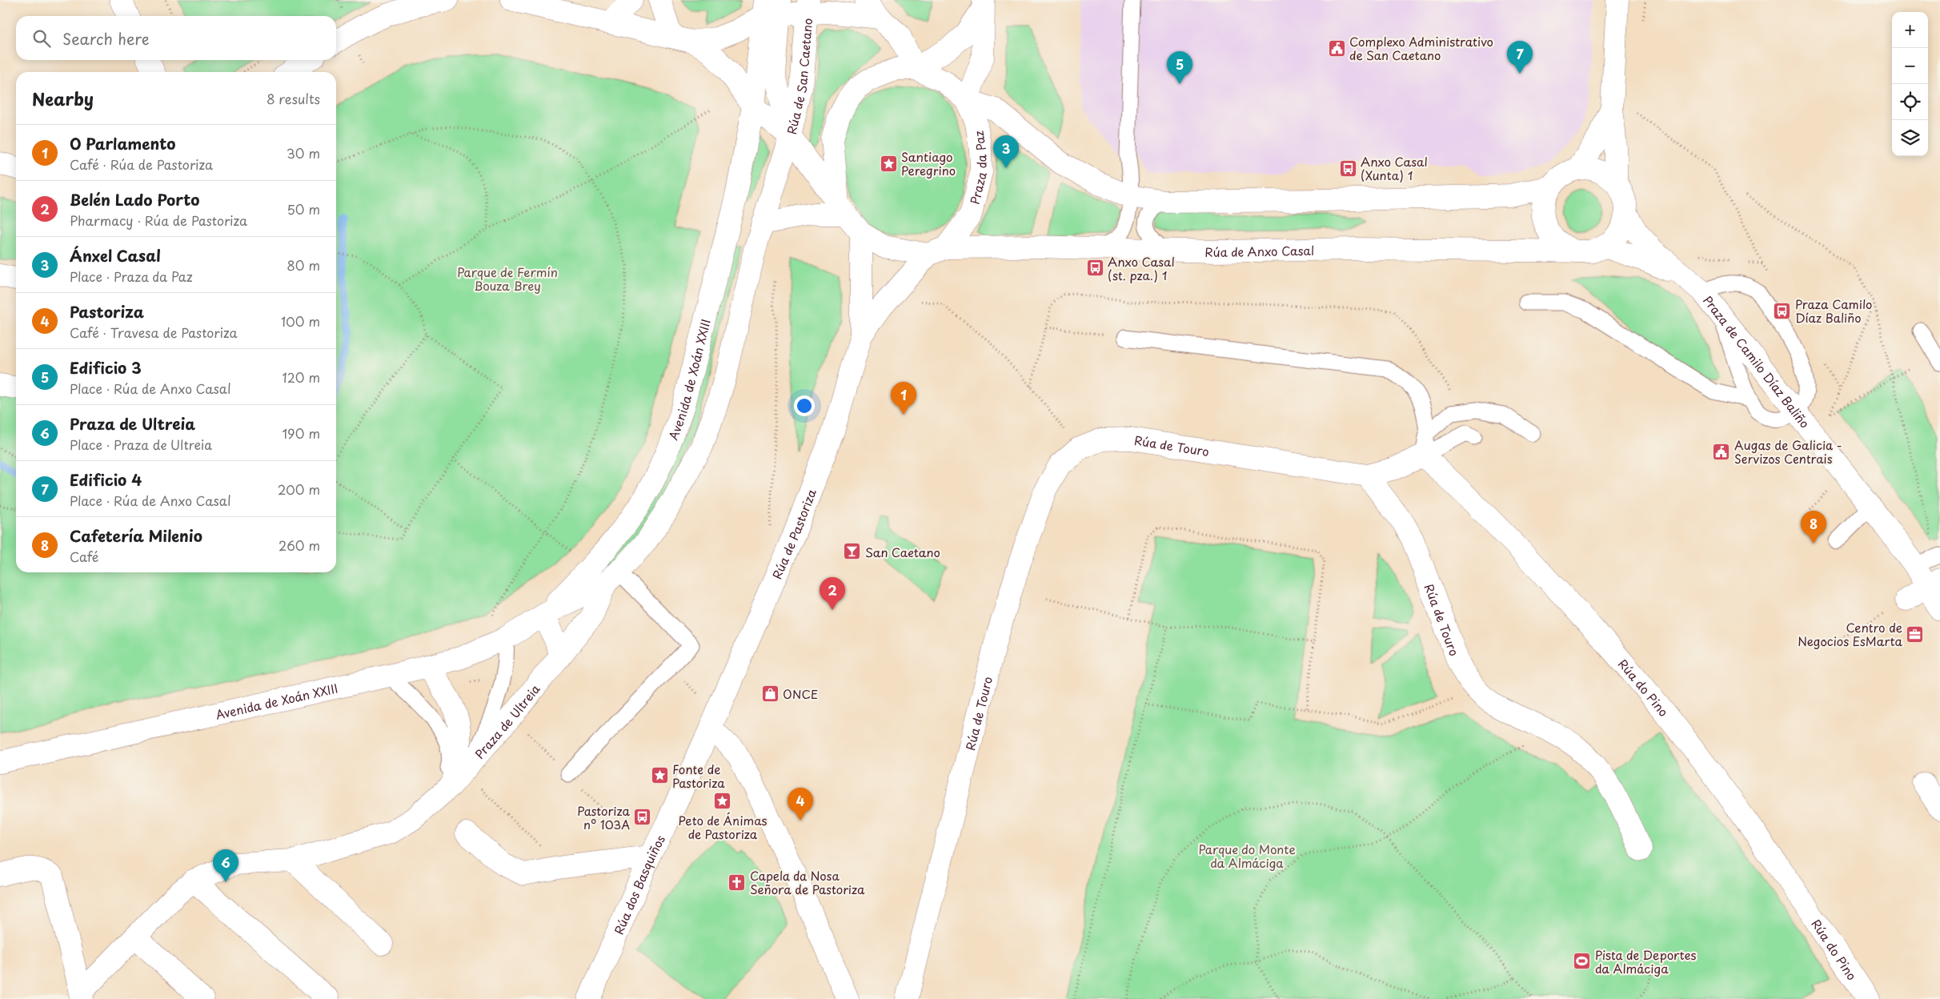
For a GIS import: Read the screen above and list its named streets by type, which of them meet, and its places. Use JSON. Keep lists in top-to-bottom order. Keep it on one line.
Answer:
{"streets":{"street":["Rúa de San Caetano","Praza da Paz","Rúa de Anxo Casal","Praza de Camilo Díaz Baliño","Avenida de Xoán XXIII","Rúa de Touro","Rúa de Pastoriza","Rúa do Pino","Praza de Ultreia","Rúa dos Basquiños"]},"crossings":[["Rúa de San Caetano","Avenida de Xoán XXIII"],["Praza da Paz","Rúa de Anxo Casal"],["Praza da Paz","Rúa de Pastoriza"],["Rúa de Anxo Casal","Praza de Camilo Díaz Baliño"],["Rúa de Anxo Casal","Rúa de Pastoriza"],["Avenida de Xoán XXIII","Praza de Ultreia"],["Rúa de Pastoriza","Rúa dos Basquiños"]],"parks":["Parque de Fermín Bouza Brey","Parque do Monte da Almáciga"],"places":{"public building":["Complexo Administrativo de San Caetano","Augas de Galicia - Servizos Centrais"],"place":["Santiago Peregrino","Fonte de Pastoriza","Peto de Ánimas de Pastoriza"],"bus stop":["Anxo Casal (Xunta) 1","Anxo Casal (st. pza.) 1","Praza Camilo Díaz Baliño","Pastoriza nº 103A"],"bar":["San Caetano"],"office":["Centro de Negocios EsMarta"],"shop":["ONCE"],"church":["Capela da Nosa Señora de Pastoriza"],"sports":["Pista de Deportes da Almáciga"]},"page":{"map_buttons":["+","−"],"search":"Search here","pins":["7","5","3","1","8","2","4","6"],"heading":["Nearby","8 results"],"list":[{"mark":"1","name":"O Parlamento","note":"Café · Rúa de Pastoriza","value":"30 m"},{"mark":"2","name":"Belén Lado Porto","note":"Pharmacy · Rúa de Pastoriza","value":"50 m"},{"mark":"3","name":"Ánxel Casal","note":"Place · Praza da Paz","value":"80 m"},{"mark":"4","name":"Pastoriza","note":"Café · Travesa de Pastoriza","value":"100 m"},{"mark":"5","name":"Edificio 3","note":"Place · Rúa de Anxo Casal","value":"120 m"},{"mark":"6","name":"Praza de Ultreia","note":"Place · Praza de Ultreia","value":"190 m"},{"mark":"7","name":"Edificio 4","note":"Place · Rúa de Anxo Casal","value":"200 m"},{"mark":"8","name":"Cafetería Milenio","note":"Café","value":"260 m"}]}}
